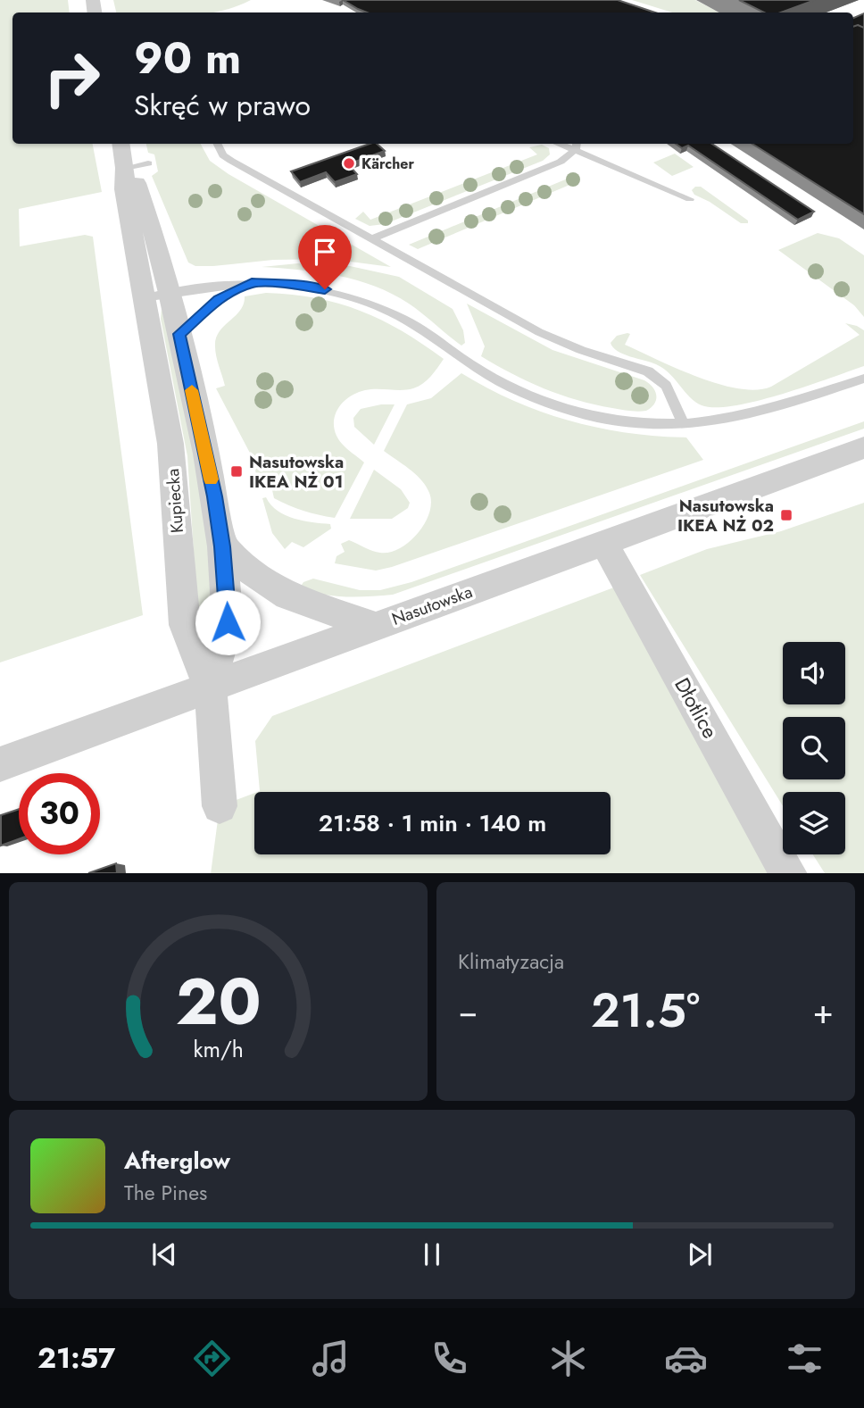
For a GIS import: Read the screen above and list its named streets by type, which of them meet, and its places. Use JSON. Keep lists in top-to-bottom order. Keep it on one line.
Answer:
{"streets":{"street":["Kupiecka","Nasutowska","Dłotlice"]},"crossings":[["Kupiecka","Nasutowska"],["Nasutowska","Dłotlice"]],"places":{"other":["Kärcher"],"transit":["Nasutowska IKEA NŻ 01","Nasutowska IKEA NŻ 02"]},"page":{"turn":["90 m","Skręć w prawo"],"limit":"30","trip":"21:58 · 1 min · 140 m","tile":"Klimatyzacja","heat":["−","21.5°","+"],"song":["Afterglow","The Pines"],"tabs":"21:57","gauge":["20","km/h"]}}
